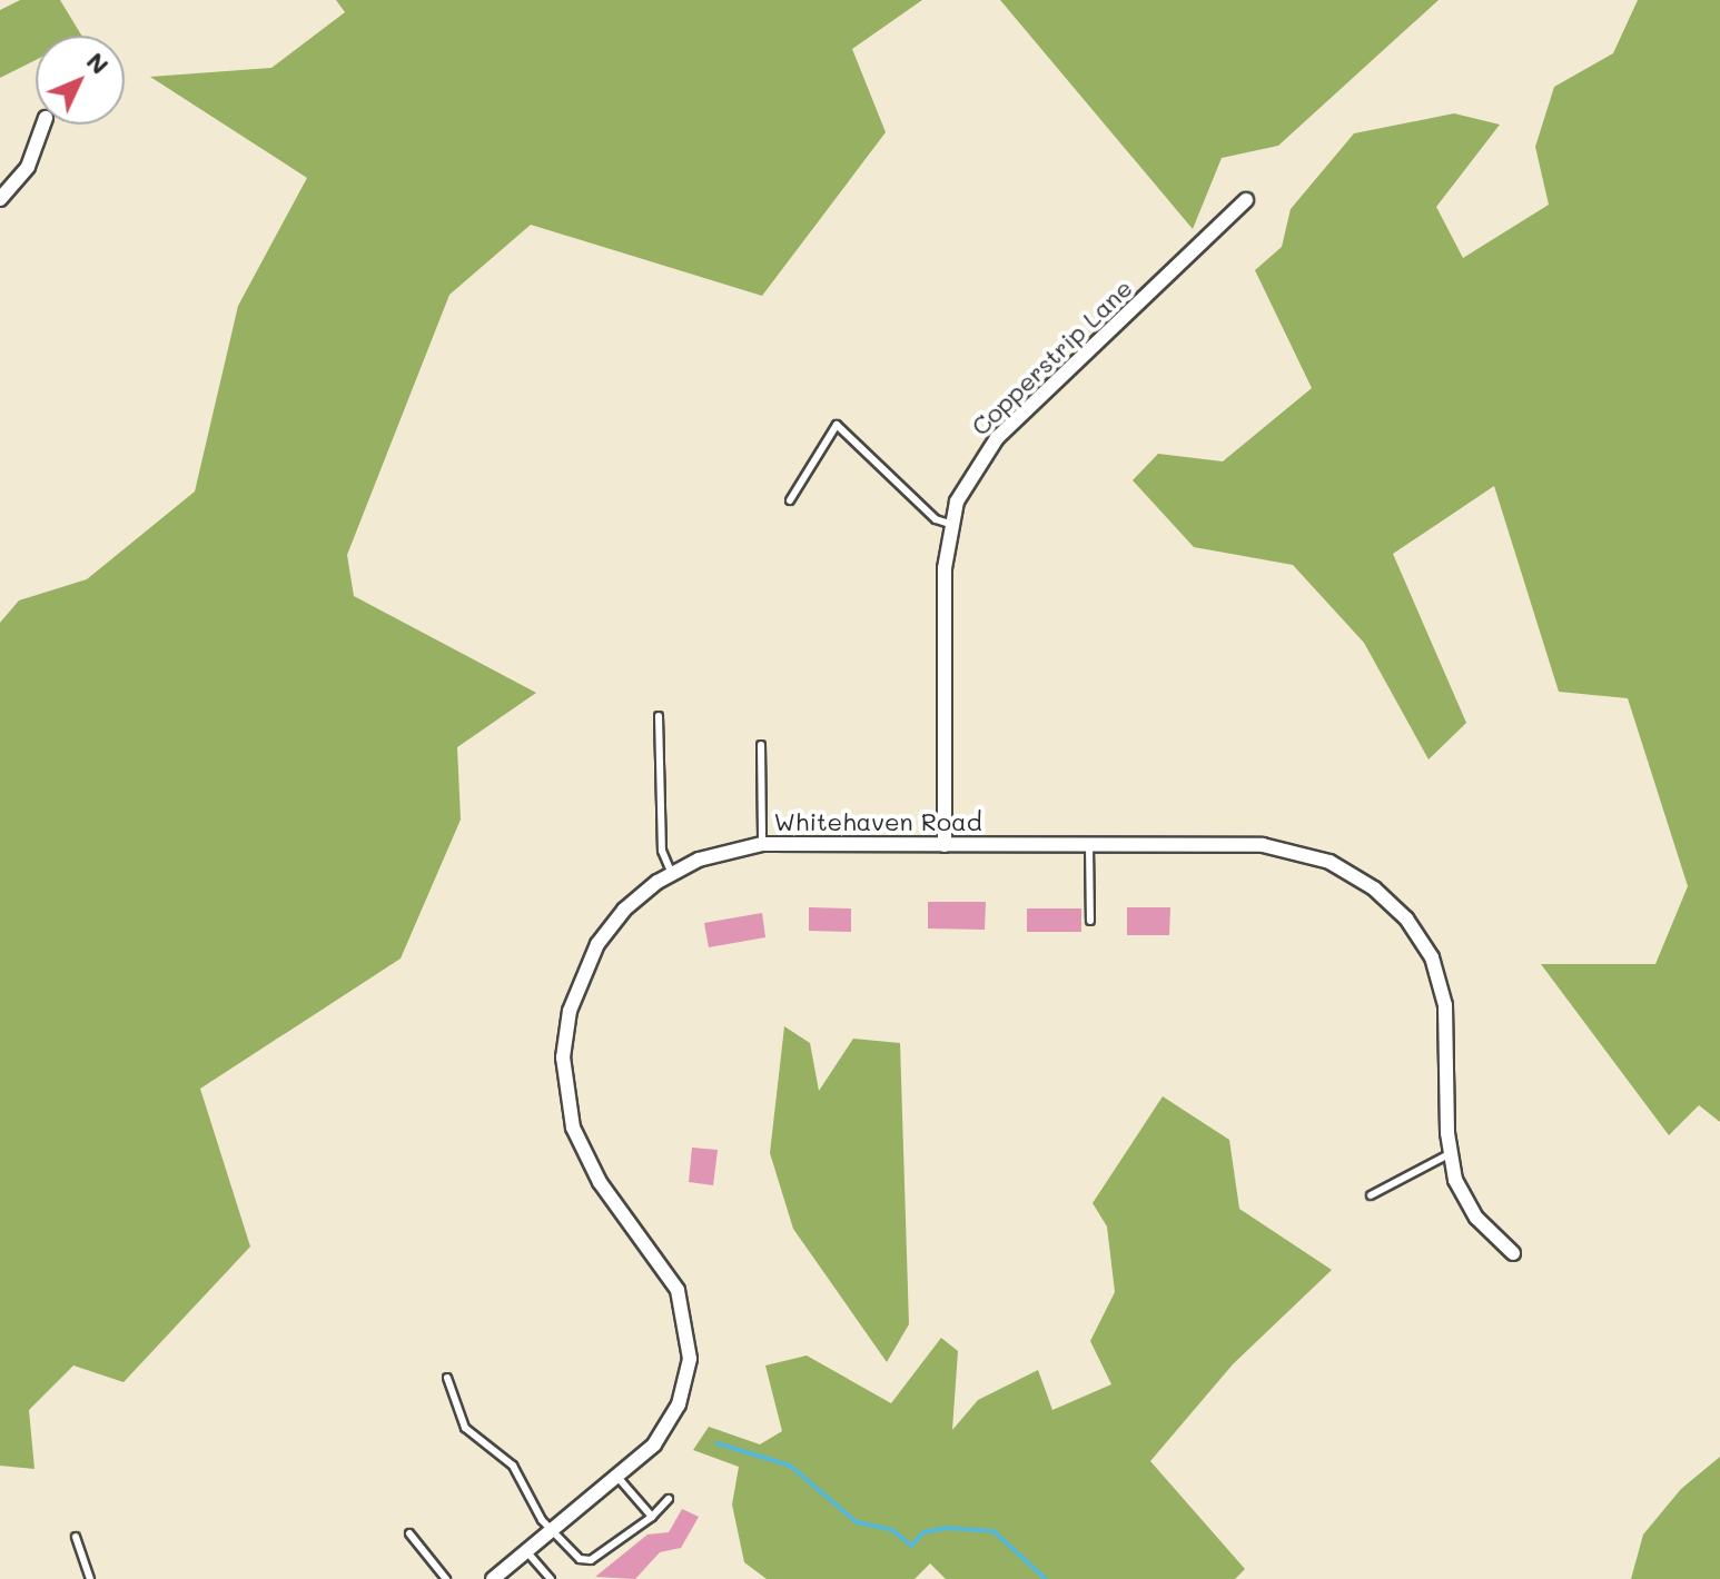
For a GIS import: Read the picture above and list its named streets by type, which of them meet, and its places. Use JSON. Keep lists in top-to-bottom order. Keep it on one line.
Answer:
{"streets":{"street":["Copperstrip Lane","Whitehaven Road"]},"crossings":[["Copperstrip Lane","Whitehaven Road"]],"north":"top right"}
